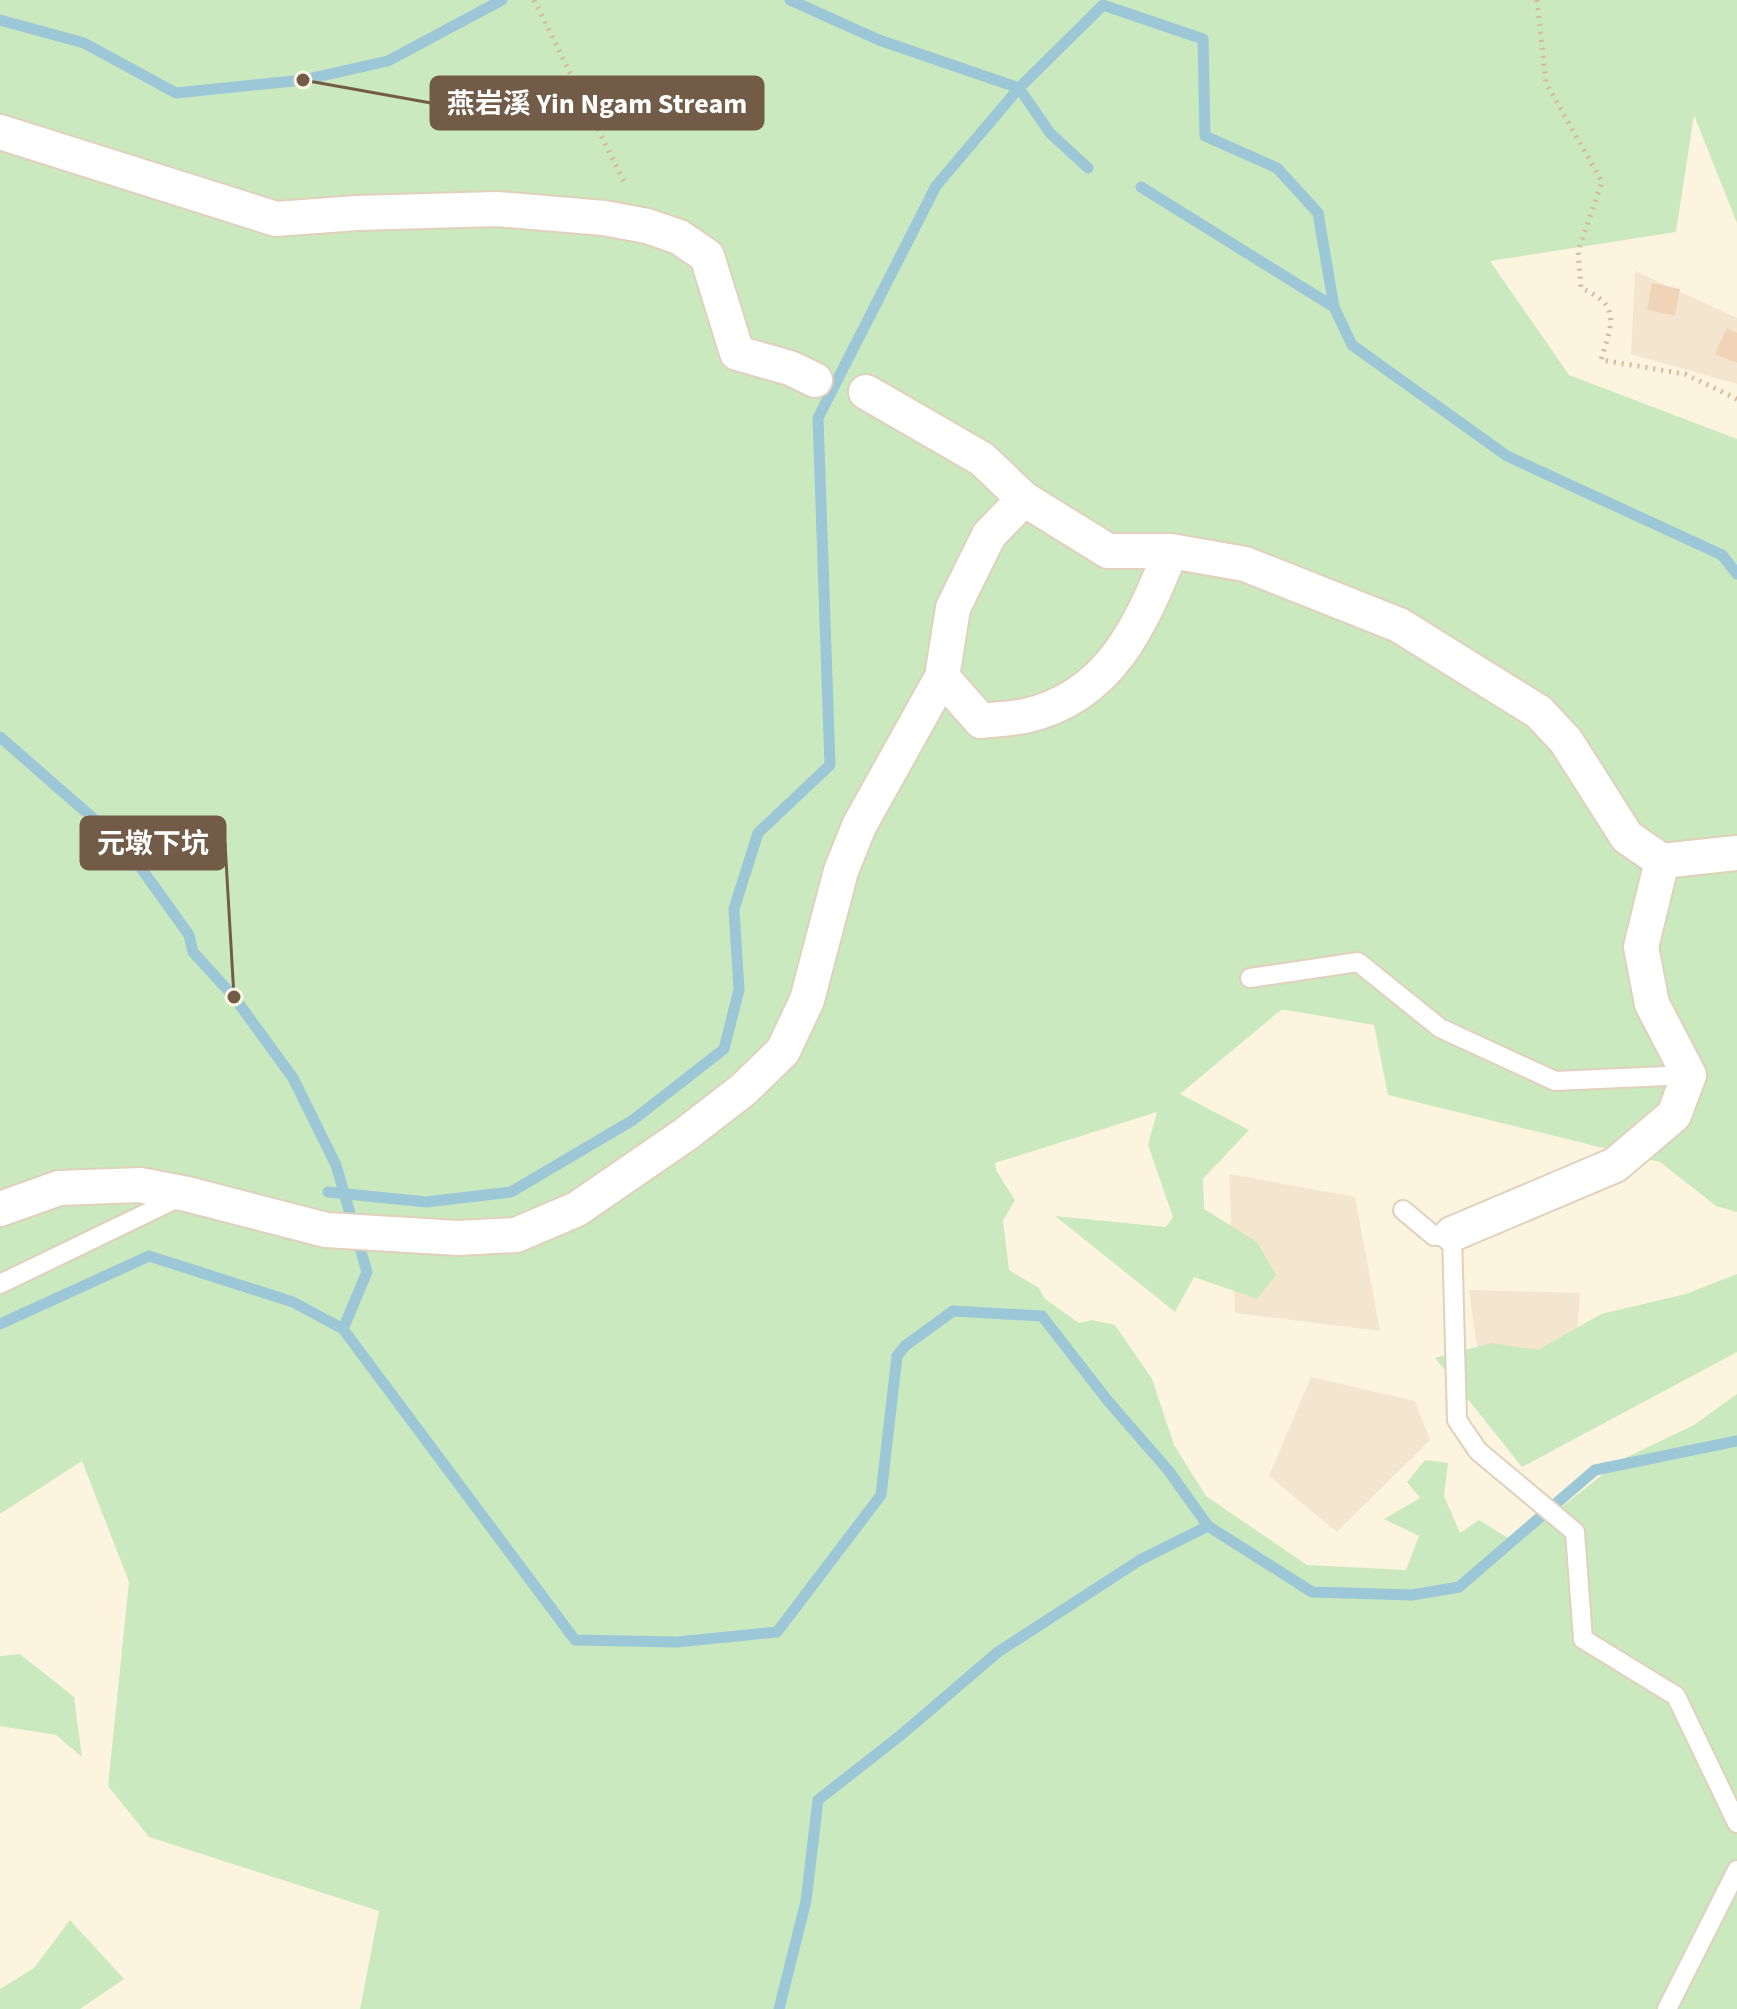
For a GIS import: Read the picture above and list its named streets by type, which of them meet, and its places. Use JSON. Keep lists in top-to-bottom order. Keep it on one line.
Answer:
{"places":["燕岩溪 Yin Ngam Stream","元墩下坑"]}
